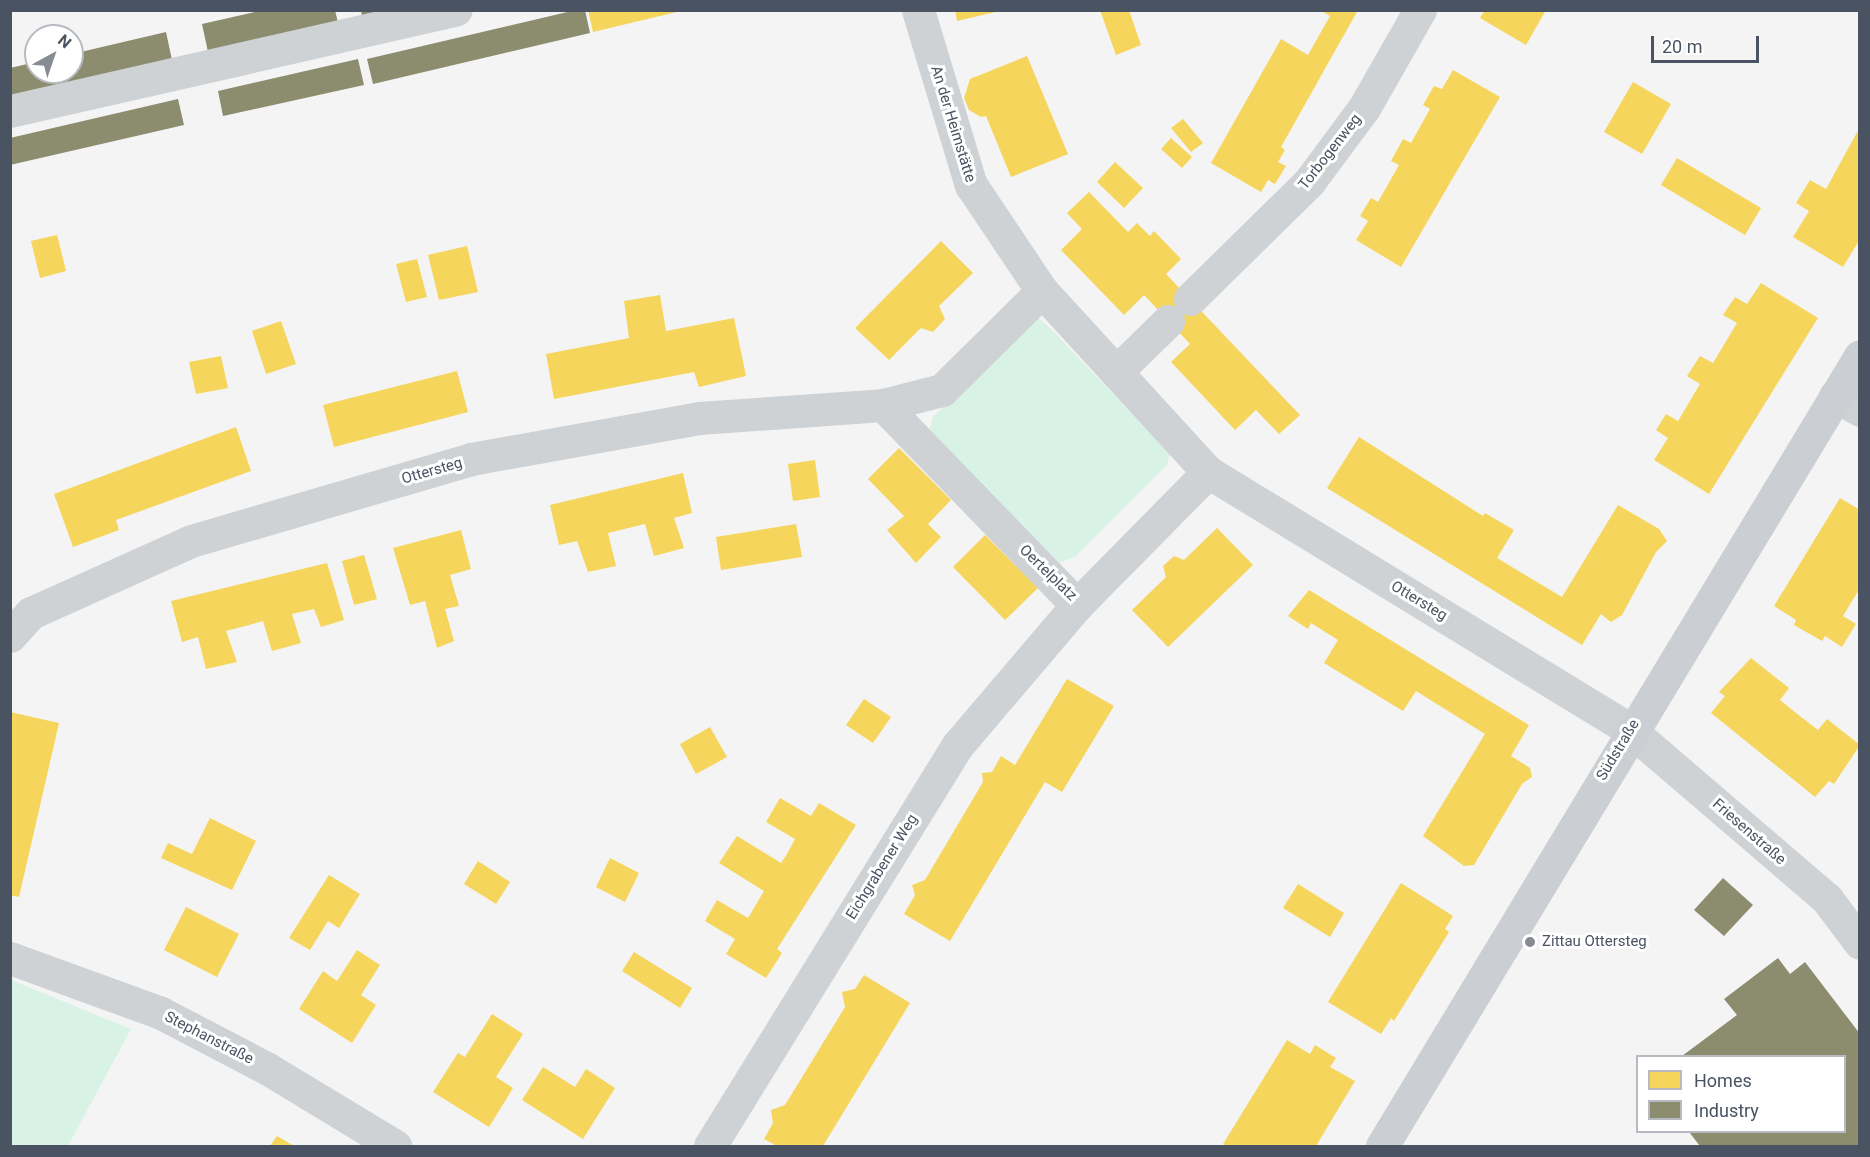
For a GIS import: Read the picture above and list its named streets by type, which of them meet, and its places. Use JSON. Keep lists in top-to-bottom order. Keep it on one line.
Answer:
{"streets":{"main road":["Südstraße"],"street":["An der Heimstätte","Torbogenweg","Ottersteg","Oertelplatz","Friesenstraße","Eichgrabener Weg","Stephanstraße"]},"crossings":[["Ottersteg","Oertelplatz"],["Ottersteg","Südstraße"],["Ottersteg","Friesenstraße"],["Oertelplatz","Eichgrabener Weg"],["Südstraße","Friesenstraße"]],"places":["Zittau Ottersteg"],"legend":["Homes","Industry"],"scale_bar":"20 m","north":"top right"}
